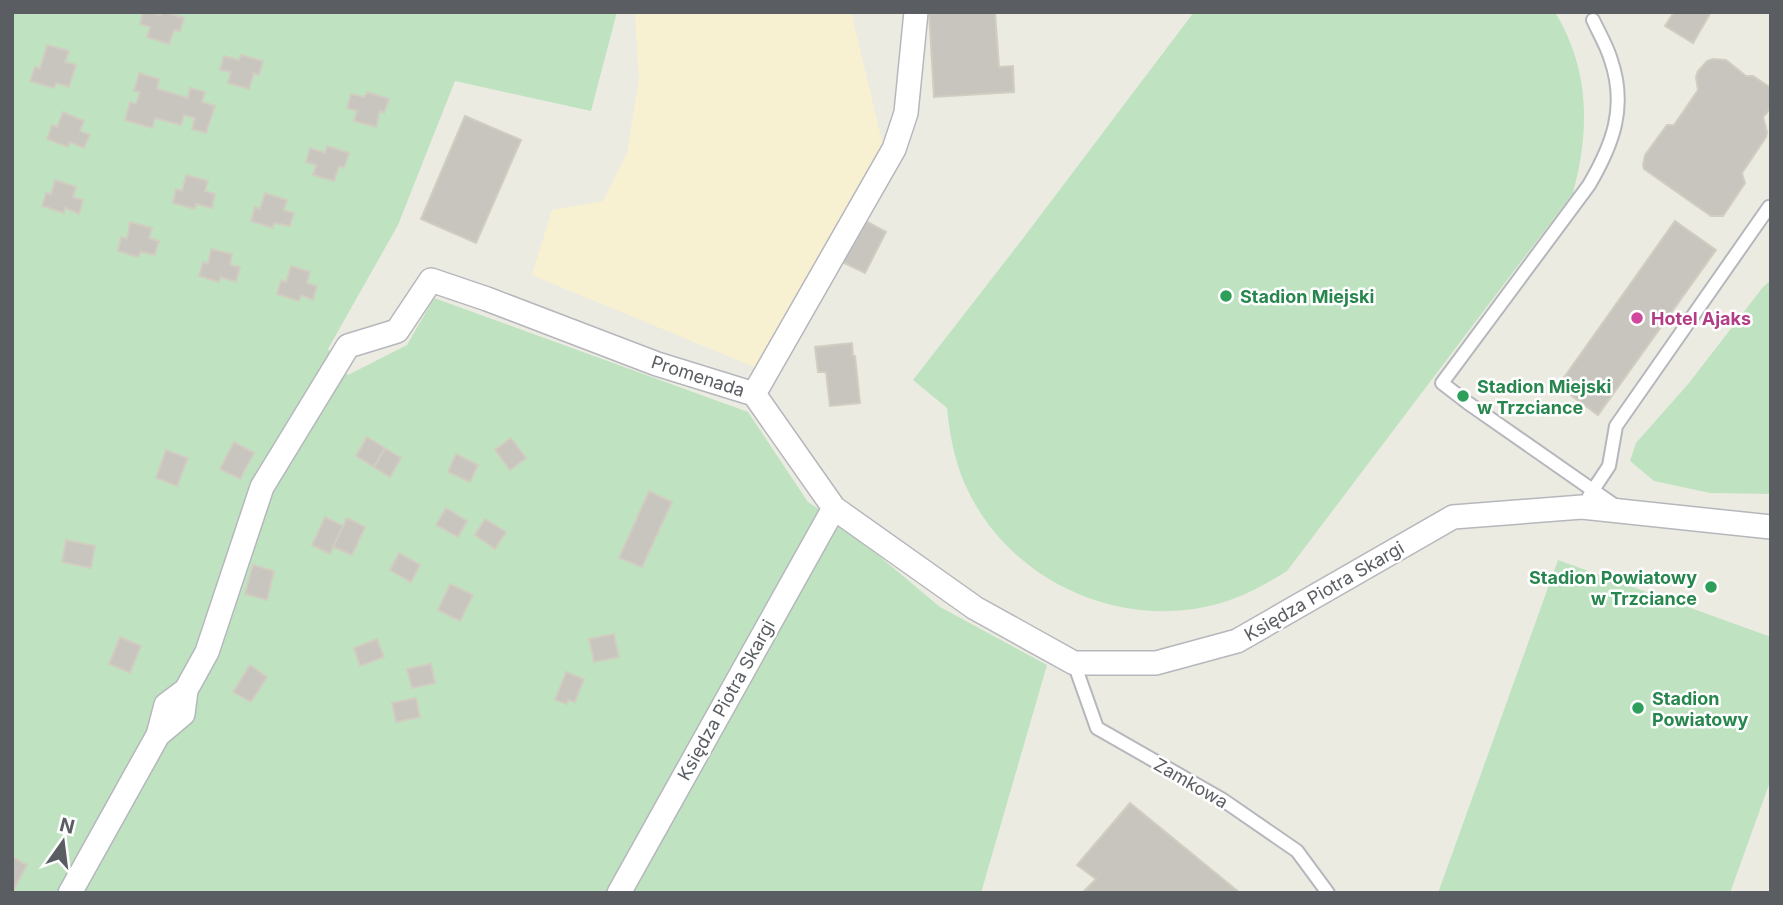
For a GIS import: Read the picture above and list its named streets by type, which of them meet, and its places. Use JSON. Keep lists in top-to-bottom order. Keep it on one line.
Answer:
{"streets":{"street":["Promenada","Księdza Piotra Skargi"],"lane":["Zamkowa"]},"crossings":[["Promenada","Księdza Piotra Skargi"],["Księdza Piotra Skargi","Zamkowa"]],"places":["Stadion Miejski","Hotel Ajaks","Stadion Miejski w Trzciance","Stadion Powiatowy w Trzciance","Stadion Powiatowy"],"north":"top"}
